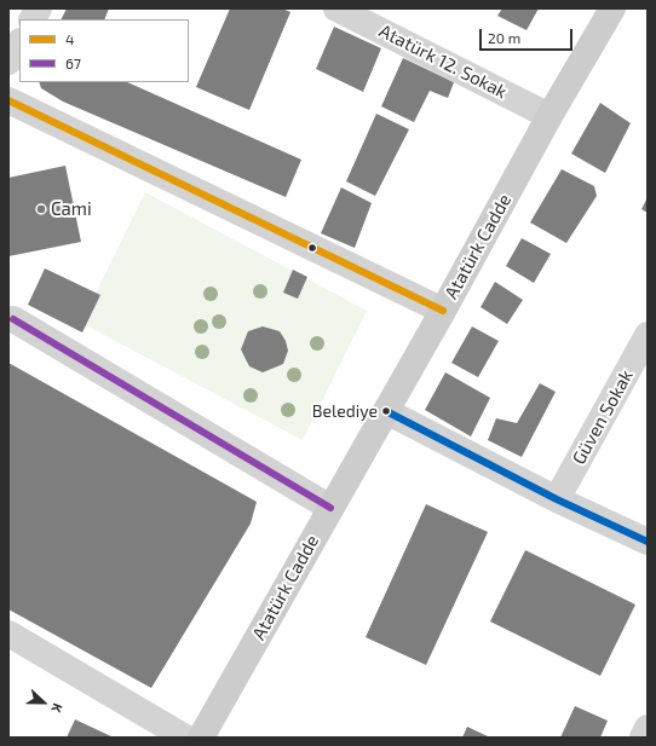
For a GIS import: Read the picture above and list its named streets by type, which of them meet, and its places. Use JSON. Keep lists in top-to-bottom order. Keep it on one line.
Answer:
{"streets":{"main road":["Atatürk Cadde"],"street":["Atatürk 12. Sokak","Güven Sokak"]},"crossings":[["Atatürk 12. Sokak","Atatürk Cadde"]],"places":["Cami","Belediye"],"lines":["transit line 4","transit line 67"],"legend":["4","67"],"scale_bar":"20 m","north":"right"}
